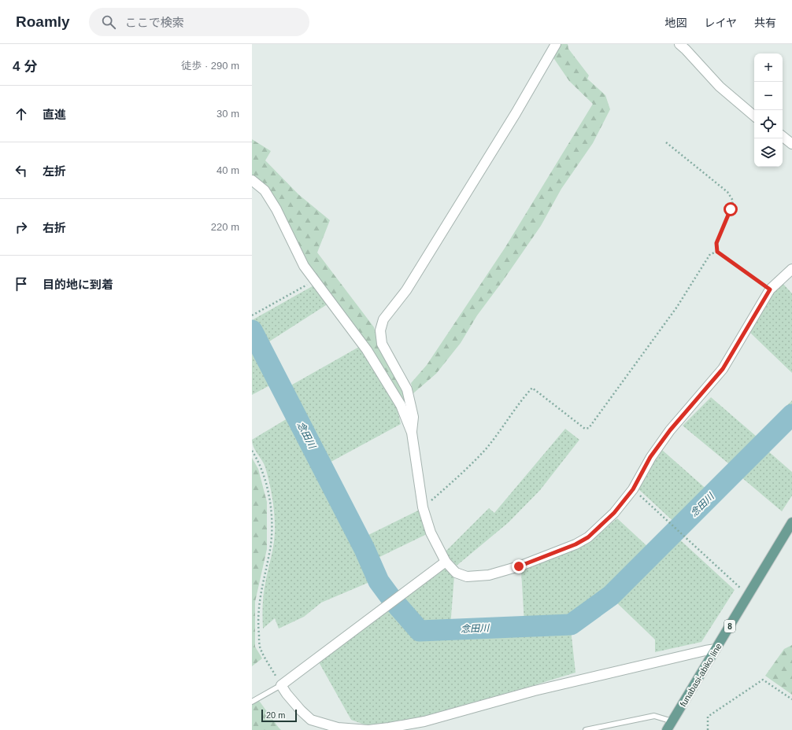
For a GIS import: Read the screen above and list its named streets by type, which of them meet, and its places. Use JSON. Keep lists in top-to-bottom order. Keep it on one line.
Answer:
{"streets":{"main road":["8","funabasi-abiko line"]},"water":["念田川"],"scale_bar":"20 m","page":{"header":"Roamly","search":"ここで検索","nav":["地図","レイヤ","共有"],"heading":["4 分","徒歩 · 290 m"],"map_buttons":["+","−"],"list":[["直進","30 m"],["左折","40 m"],["右折","220 m"],"目的地に到着"],"scale":"20 m"}}
